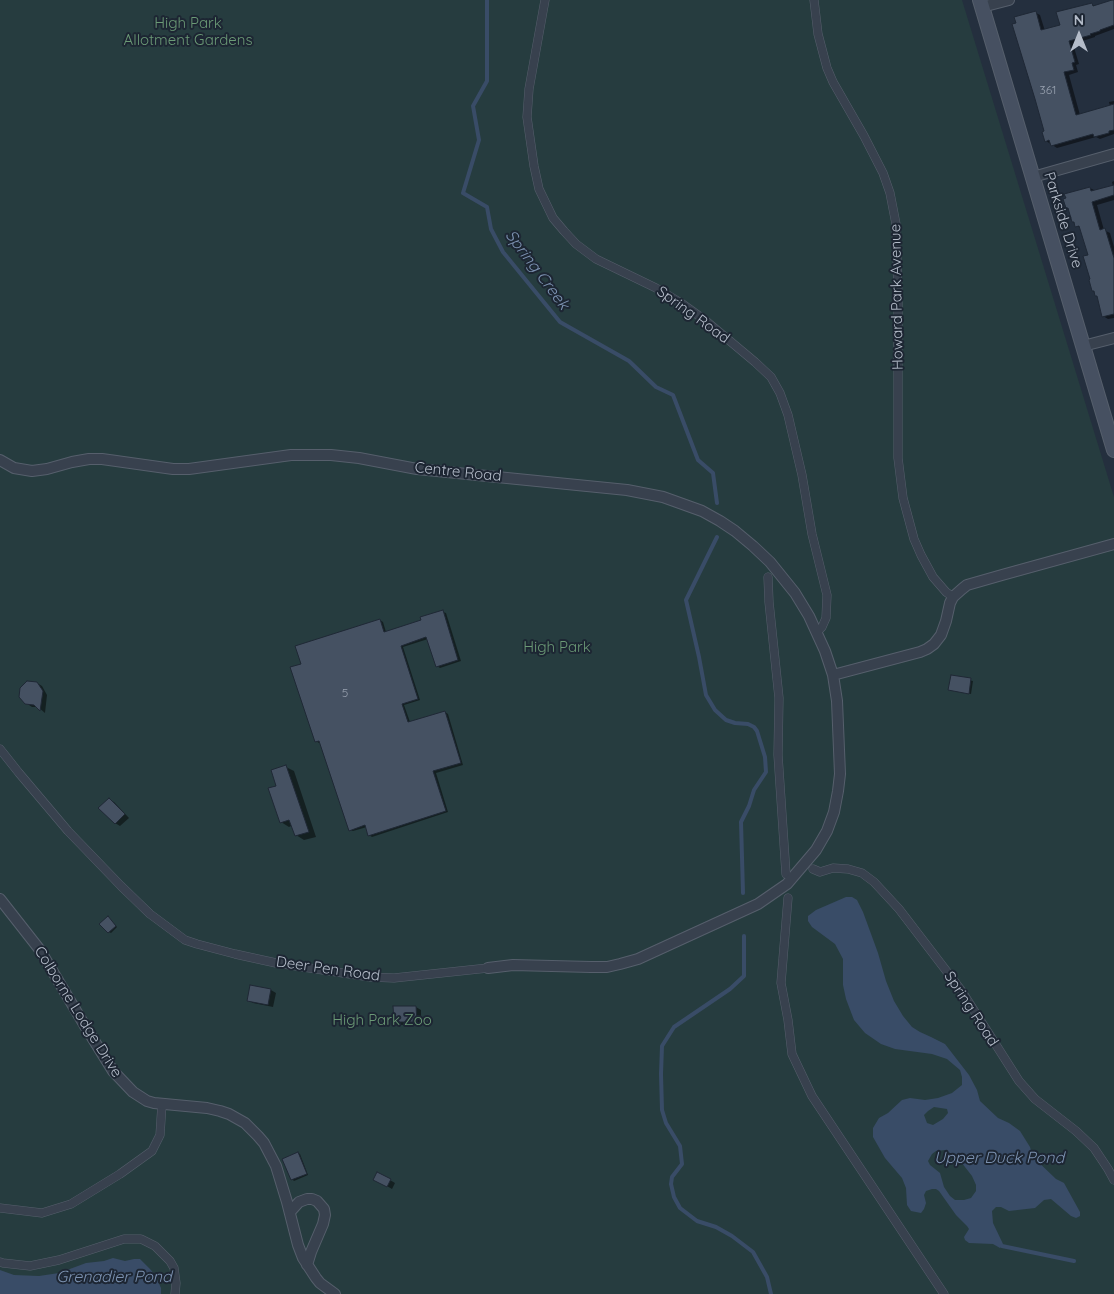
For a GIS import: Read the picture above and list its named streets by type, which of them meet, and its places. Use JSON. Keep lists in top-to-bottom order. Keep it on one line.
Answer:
{"streets":{"main road":["Parkside Drive"],"street":["Howard Park Avenue","Spring Road","Centre Road","Deer Pen Road","Colborne Lodge Drive"]},"crossings":[["Spring Road","Centre Road"],["Spring Road","Deer Pen Road"]],"water":["Spring Creek","Upper Duck Pond","Grenadier Pond"],"parks":["High Park Allotment Gardens","High Park","High Park Zoo"],"house_numbers":["361","5"],"north":"top"}
